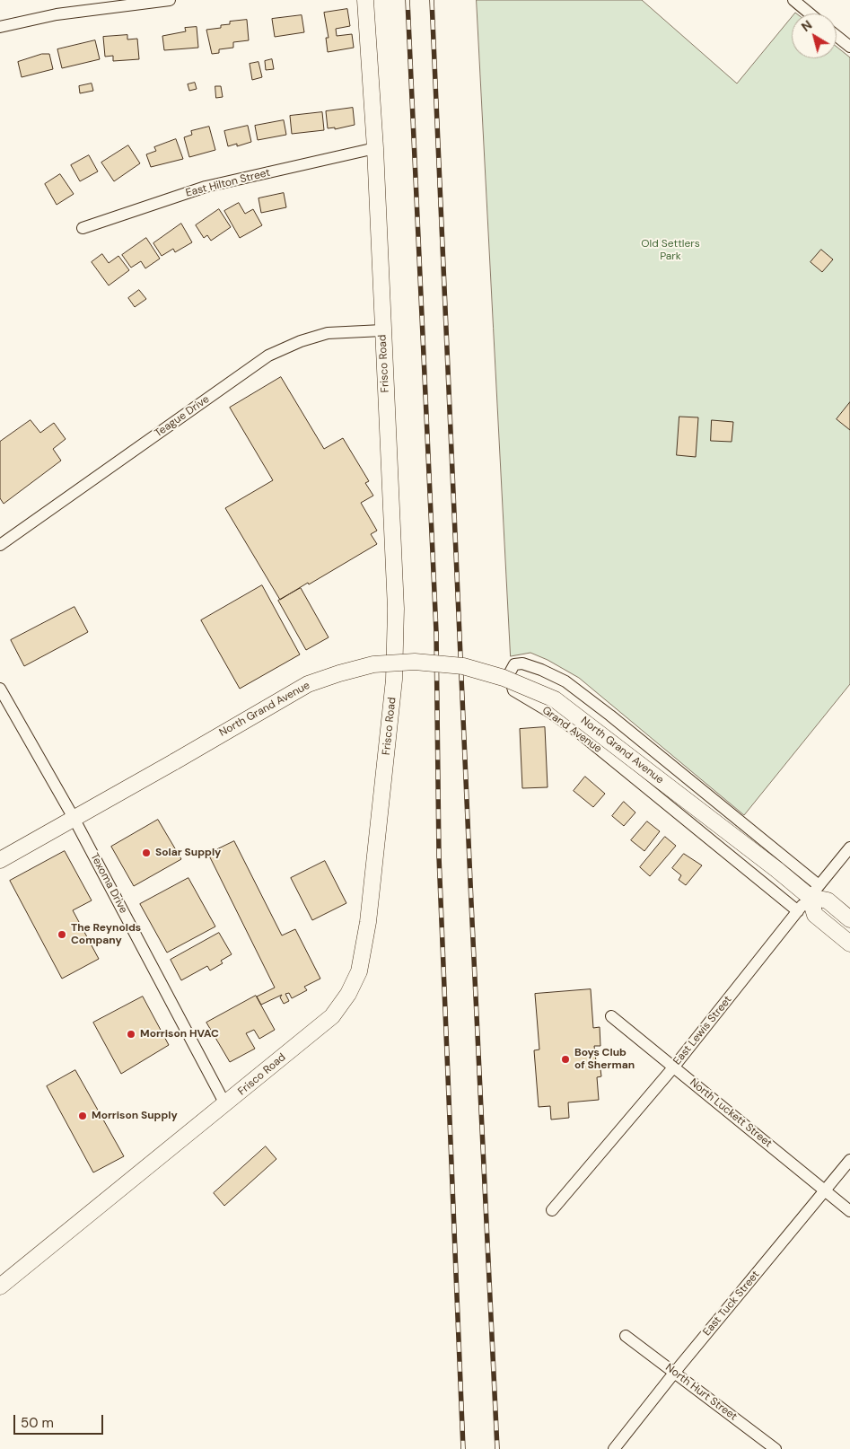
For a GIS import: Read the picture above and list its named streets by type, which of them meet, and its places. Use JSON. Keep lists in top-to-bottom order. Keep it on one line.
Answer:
{"streets":{"street":["East Hilton Street","Frisco Road","Teague Drive","North Grand Avenue","Grand Avenue","Texoma Drive","East Lewis Street","North Luckett Street","East Tuck Street","North Hurt Street"]},"crossings":[["East Hilton Street","Frisco Road"],["Frisco Road","Teague Drive"],["Frisco Road","Texoma Drive"],["North Grand Avenue","Grand Avenue"],["North Grand Avenue","Texoma Drive"],["North Grand Avenue","East Lewis Street"],["Grand Avenue","East Lewis Street"],["East Lewis Street","North Luckett Street"],["North Luckett Street","East Tuck Street"],["East Tuck Street","North Hurt Street"]],"parks":["Old Settlers Park"],"places":["Solar Supply","The Reynolds Company","Morrison HVAC","Boys Club of Sherman","Morrison Supply"],"scale_bar":"50 m","north":"top left"}
